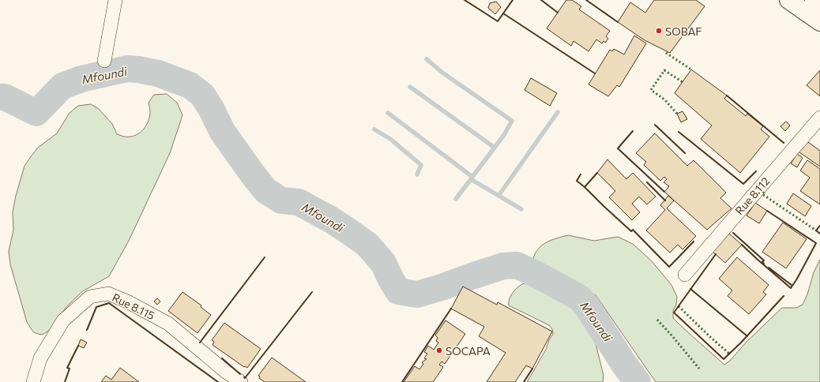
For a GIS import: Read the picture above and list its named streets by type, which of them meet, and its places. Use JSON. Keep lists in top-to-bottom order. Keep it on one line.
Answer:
{"streets":{"street":["Rue 8.112","Rue 8.115"]},"water":["Mfoundi"],"places":["SOBAF","SOCAPA"]}
